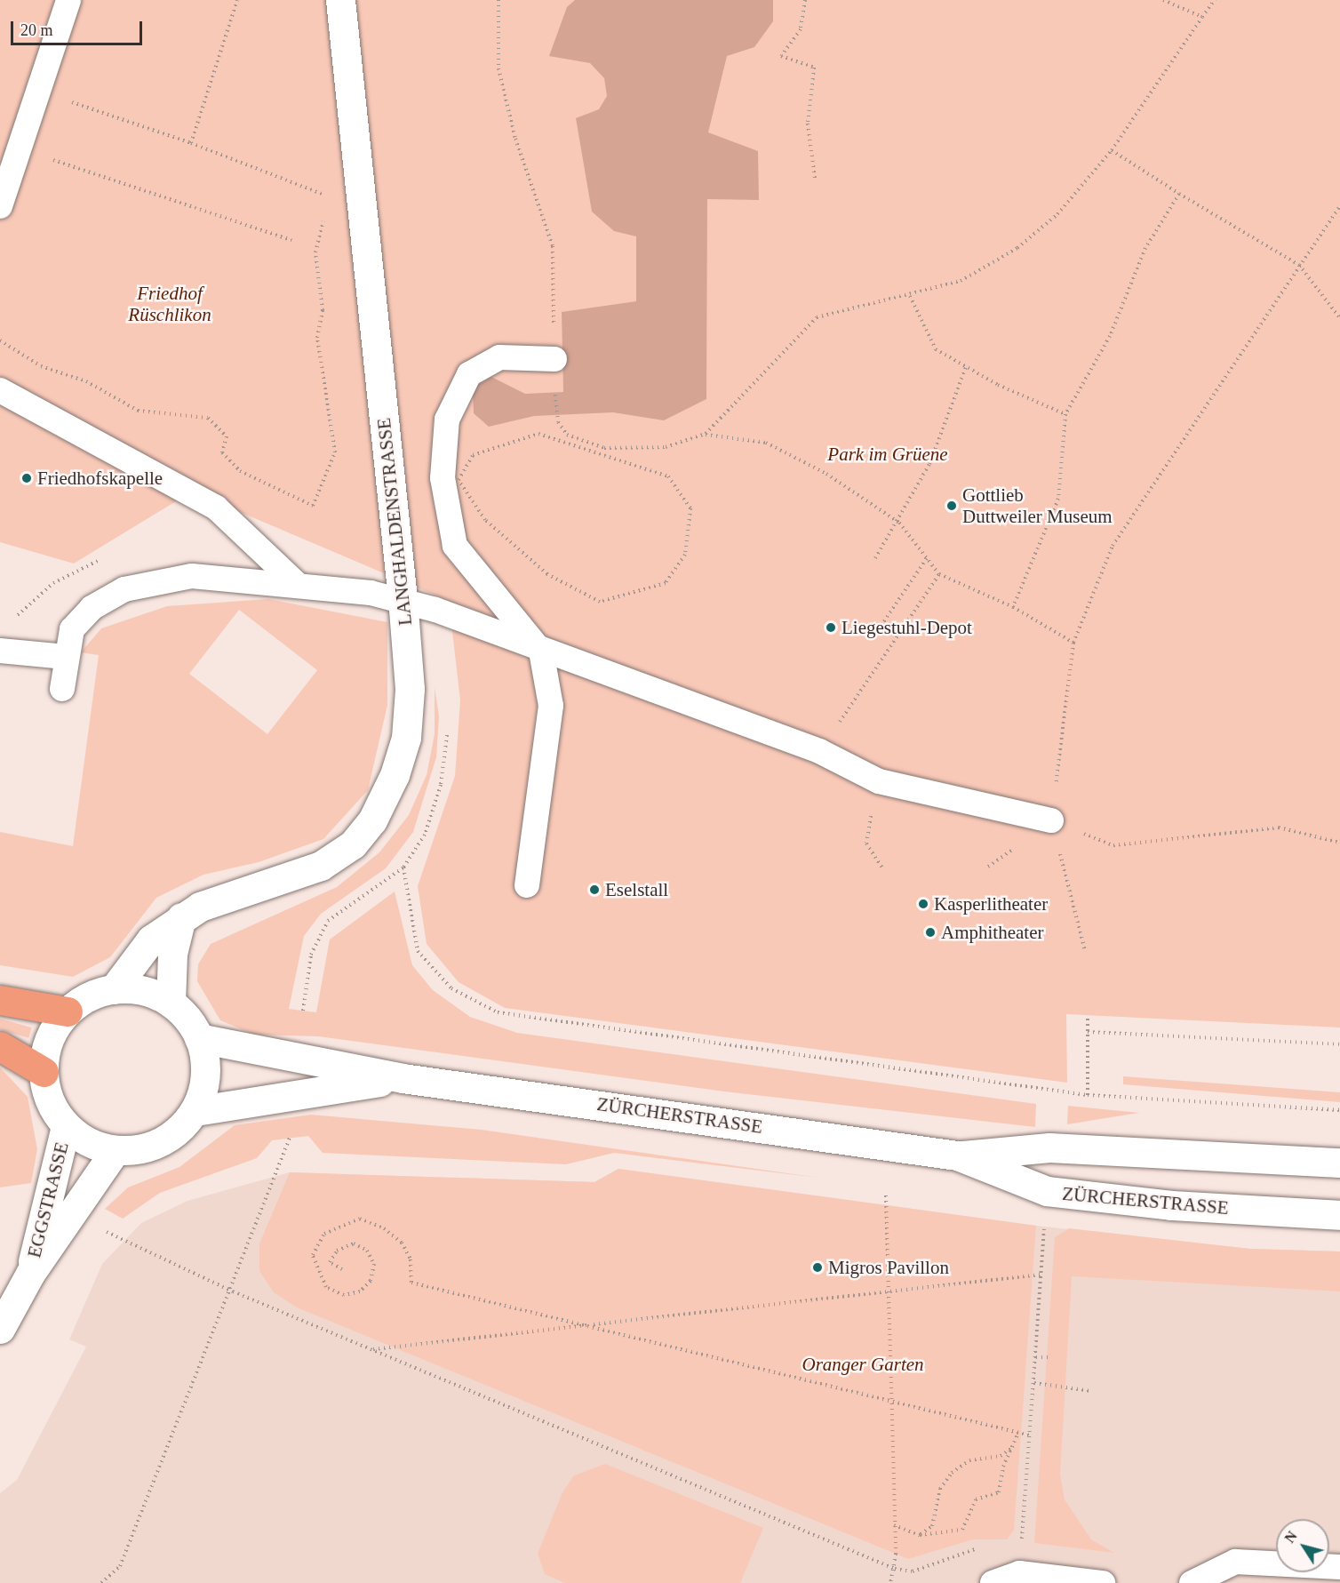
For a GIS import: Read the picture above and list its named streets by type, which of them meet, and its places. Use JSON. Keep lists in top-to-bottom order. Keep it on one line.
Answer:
{"streets":{"main road":["LANGHALDENSTRASSE","ZÜRCHERSTRASSE","EGGSTRASSE"]},"crossings":[["LANGHALDENSTRASSE","ZÜRCHERSTRASSE"],["LANGHALDENSTRASSE","EGGSTRASSE"],["ZÜRCHERSTRASSE","EGGSTRASSE"]],"parks":["Friedhof Rüschlikon","Park im Grüene","Oranger Garten"],"places":["Friedhofskapelle","Gottlieb Duttweiler Museum","Liegestuhl-Depot","Eselstall","Kasperlitheater","Amphitheater","Migros Pavillon"],"scale_bar":"20 m","north":"top left"}
